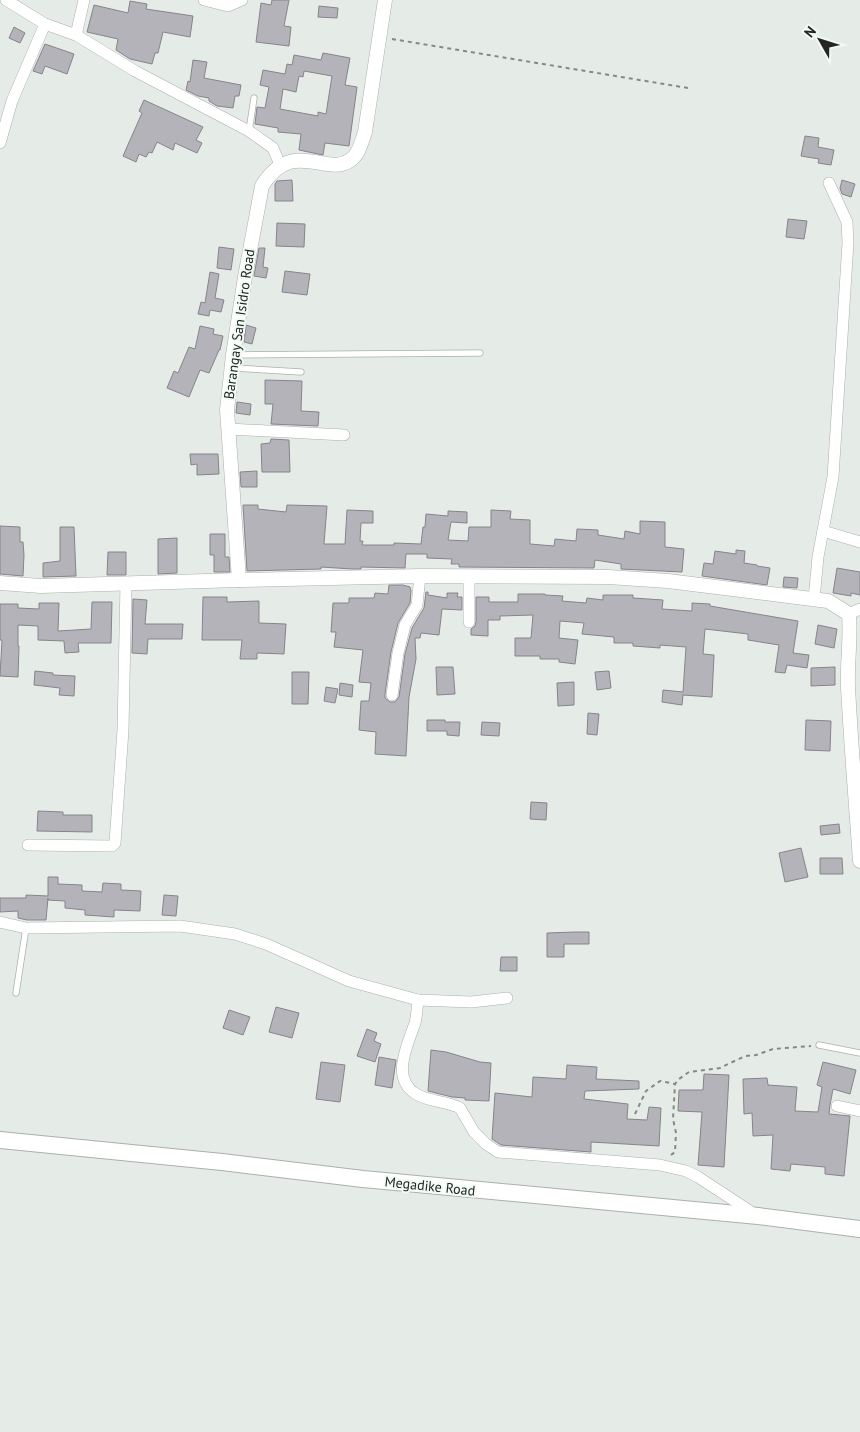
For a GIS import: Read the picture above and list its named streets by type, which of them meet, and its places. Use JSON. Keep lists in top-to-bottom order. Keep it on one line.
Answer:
{"streets":{"main road":["Megadike Road"],"street":["Barangay San Isidro Road"]},"north":"top left"}
